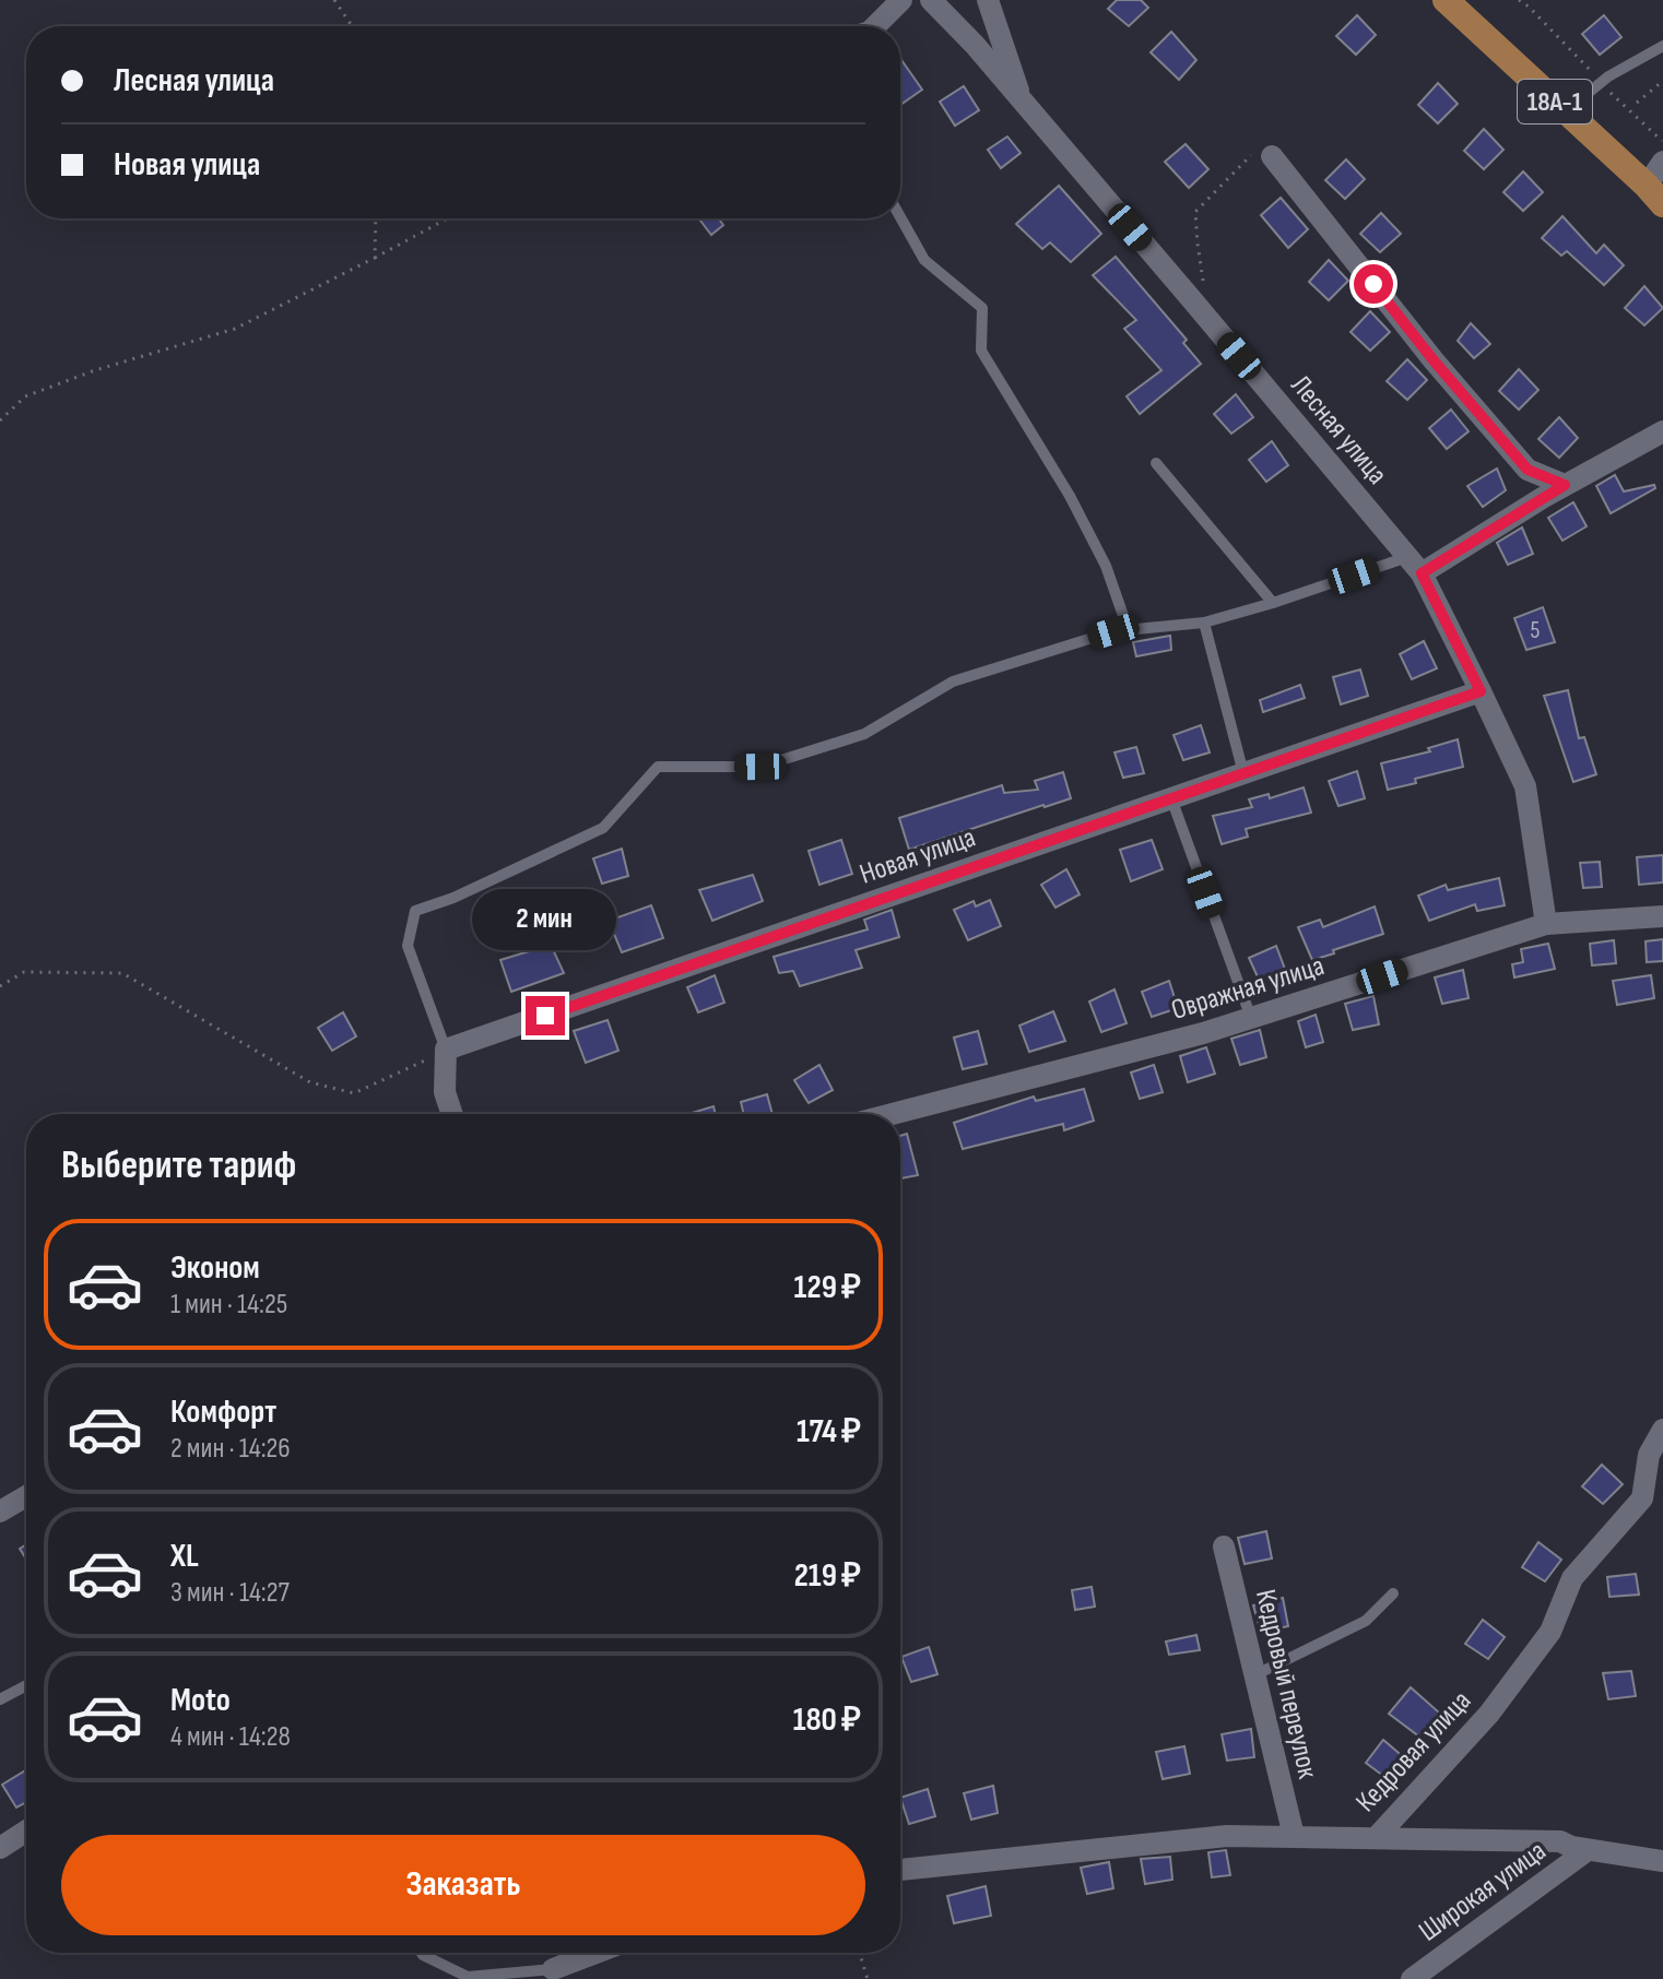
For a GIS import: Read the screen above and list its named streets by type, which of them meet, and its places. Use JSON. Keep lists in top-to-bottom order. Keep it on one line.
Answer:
{"streets":{"main road":["18А-1"],"street":["Лесная улица","Новая улица","Овражная улица","Кедровый переулок","Кедровая улица","Широкая улица"]},"crossings":[["Лесная улица","Новая улица"],["Лесная улица","Овражная улица"],["Кедровый переулок","Кедровая улица"]],"house_numbers":["5"],"page":{"banner":["Лесная улица","Новая улица"],"bubble":"2 мин","heading":"Выберите тариф","list":[{"name":"Эконом","note":"1 мин · 14:25","value":"129 ₽"},{"name":"Комфорт","note":"2 мин · 14:26","value":"174 ₽"},{"name":"XL","note":"3 мин · 14:27","value":"219 ₽"},{"name":"Moto","note":"4 мин · 14:28","value":"180 ₽"}],"buttons":"Заказать"}}
